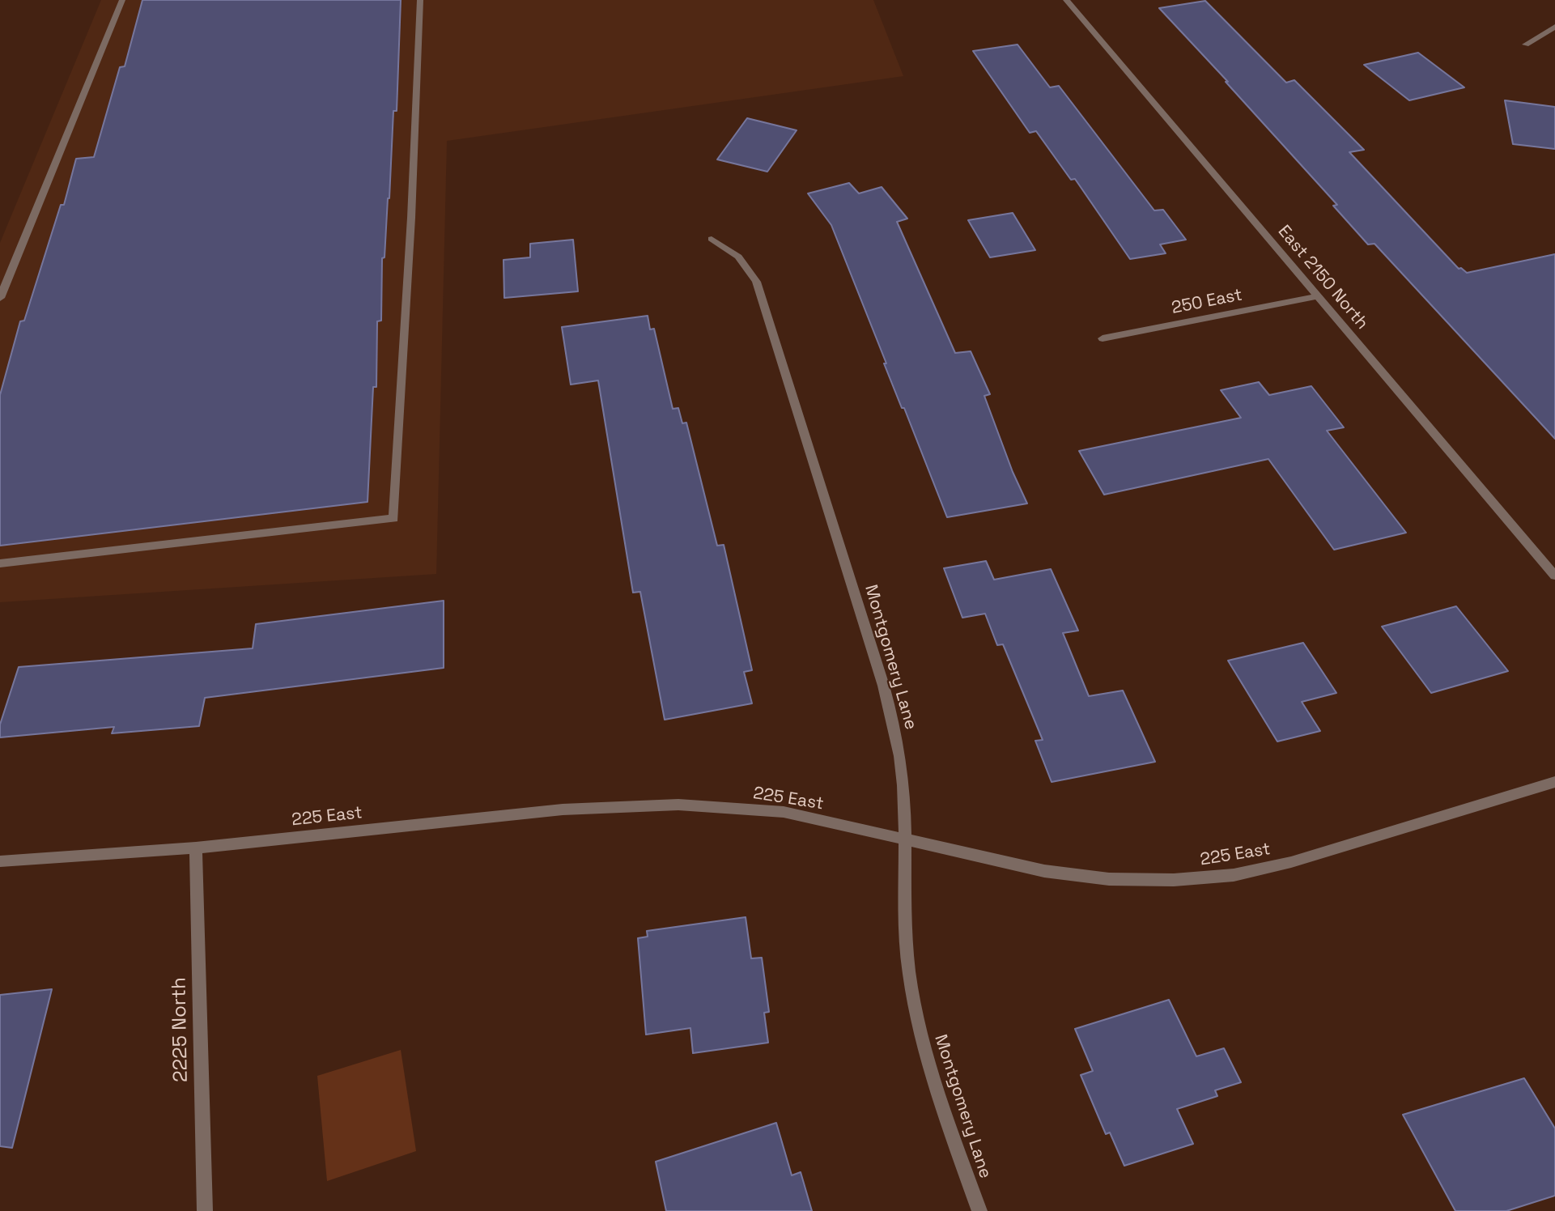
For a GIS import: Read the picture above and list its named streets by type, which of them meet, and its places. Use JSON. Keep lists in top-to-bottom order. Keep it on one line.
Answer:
{"streets":{"street":["East 2150 North","250 East","Montgomery Lane","225 East","2225 North"]},"crossings":[["East 2150 North","250 East"],["Montgomery Lane","225 East"],["225 East","2225 North"]]}
